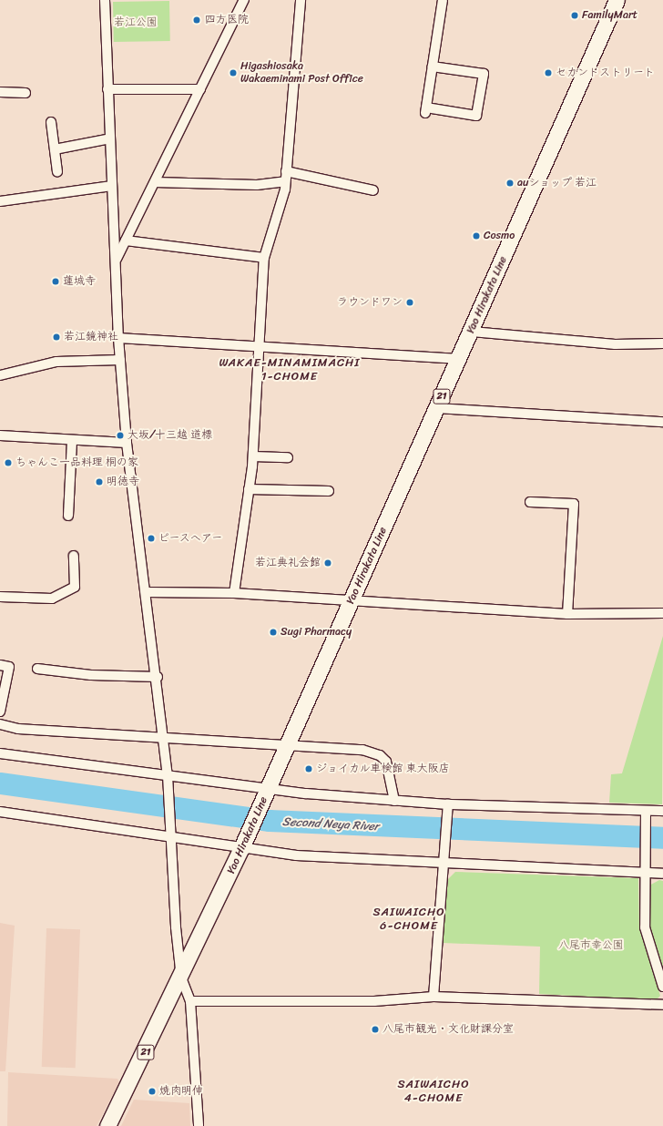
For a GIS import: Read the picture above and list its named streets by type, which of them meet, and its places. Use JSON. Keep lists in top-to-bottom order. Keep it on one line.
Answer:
{"streets":{"main road":["Yao Hirakata Line","21"]},"districts":["WAKAE-MINAMIMACHI 1-CHOME","SAIWAICHO 6-CHOME","SAIWAICHO 4-CHOME"],"water":["Second Neya River"],"parks":["若江公園","八尾市幸公園"],"places":["FamilyMart","四方医院","Higashiosaka Wakaeminami Post Office","セカンドストリート","auショップ 若江","Cosmo","蓮城寺","ラウンドワン","若江鏡神社","大坂/十三越 道標","ちゃんこ一品料理 桐の家","明徳寺","ピースヘアー","若江典礼会館","Sugi Pharmacy","ジョイカル車検館 東大阪店","八尾市観光・文化財課分室","焼肉明伸"]}
